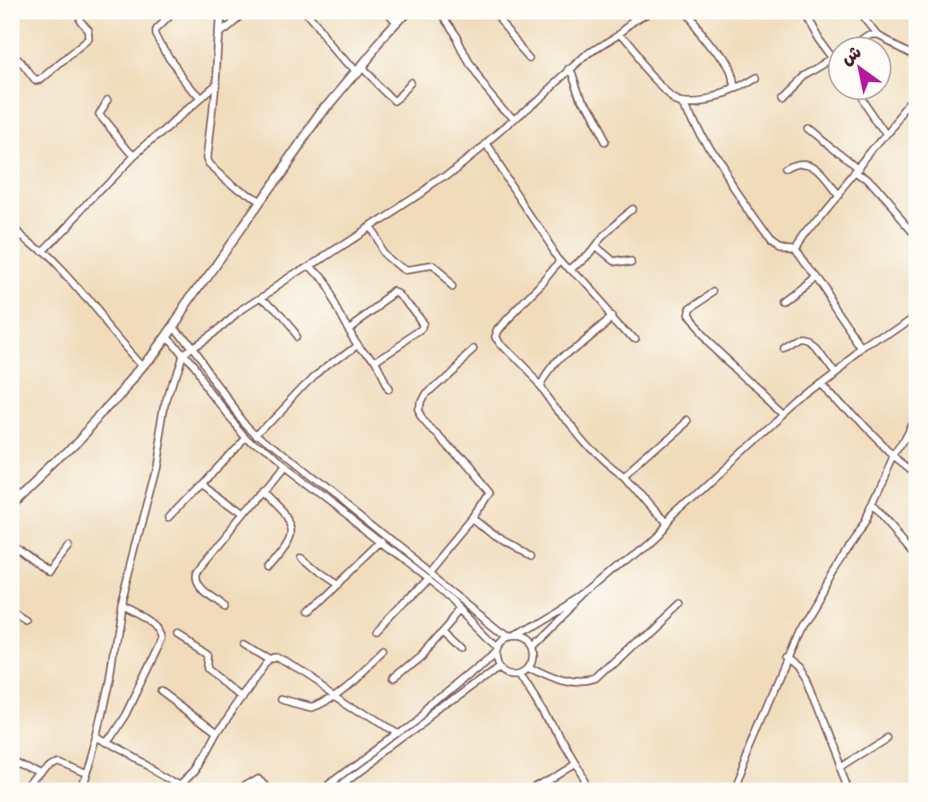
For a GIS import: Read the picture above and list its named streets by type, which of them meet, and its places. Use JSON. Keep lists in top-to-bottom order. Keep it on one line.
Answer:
{"north":"top left"}
